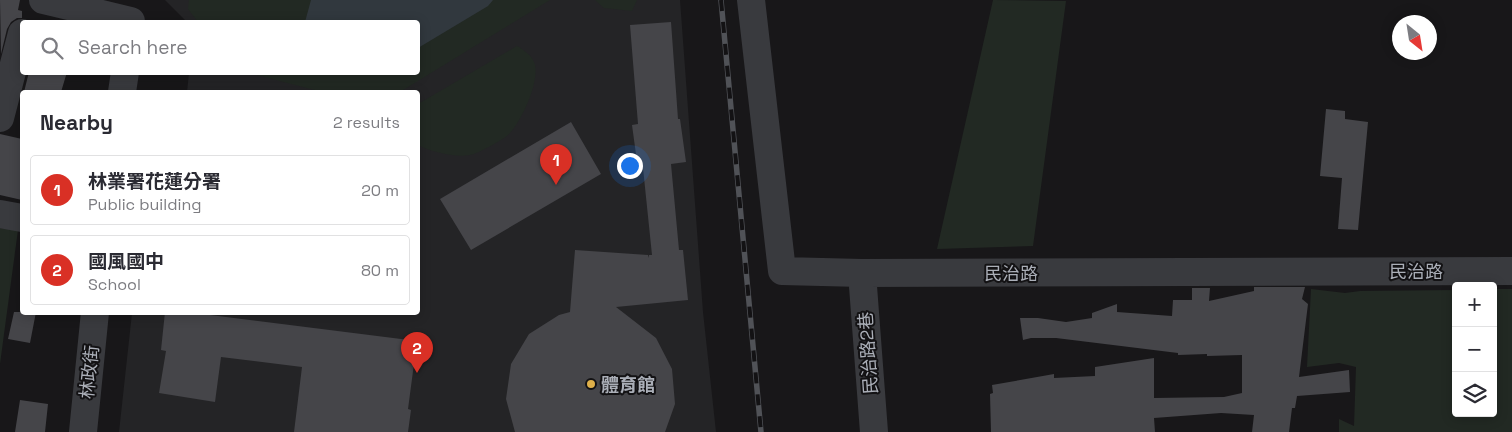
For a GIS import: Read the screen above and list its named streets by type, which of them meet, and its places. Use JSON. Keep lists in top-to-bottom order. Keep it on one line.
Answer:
{"streets":{"street":["民治路","民治路2巷","林政街"]},"crossings":[["民治路","民治路2巷"]],"places":["體育館"],"north":"bottom right","page":{"search":"Search here","heading":["Nearby","2 results"],"pins":["1","2"],"list":[{"mark":"1","name":"林業署花蓮分署","note":"Public building","value":"20 m"},{"mark":"2","name":"國風國中","note":"School","value":"80 m"}],"map_buttons":["+","−"]}}
